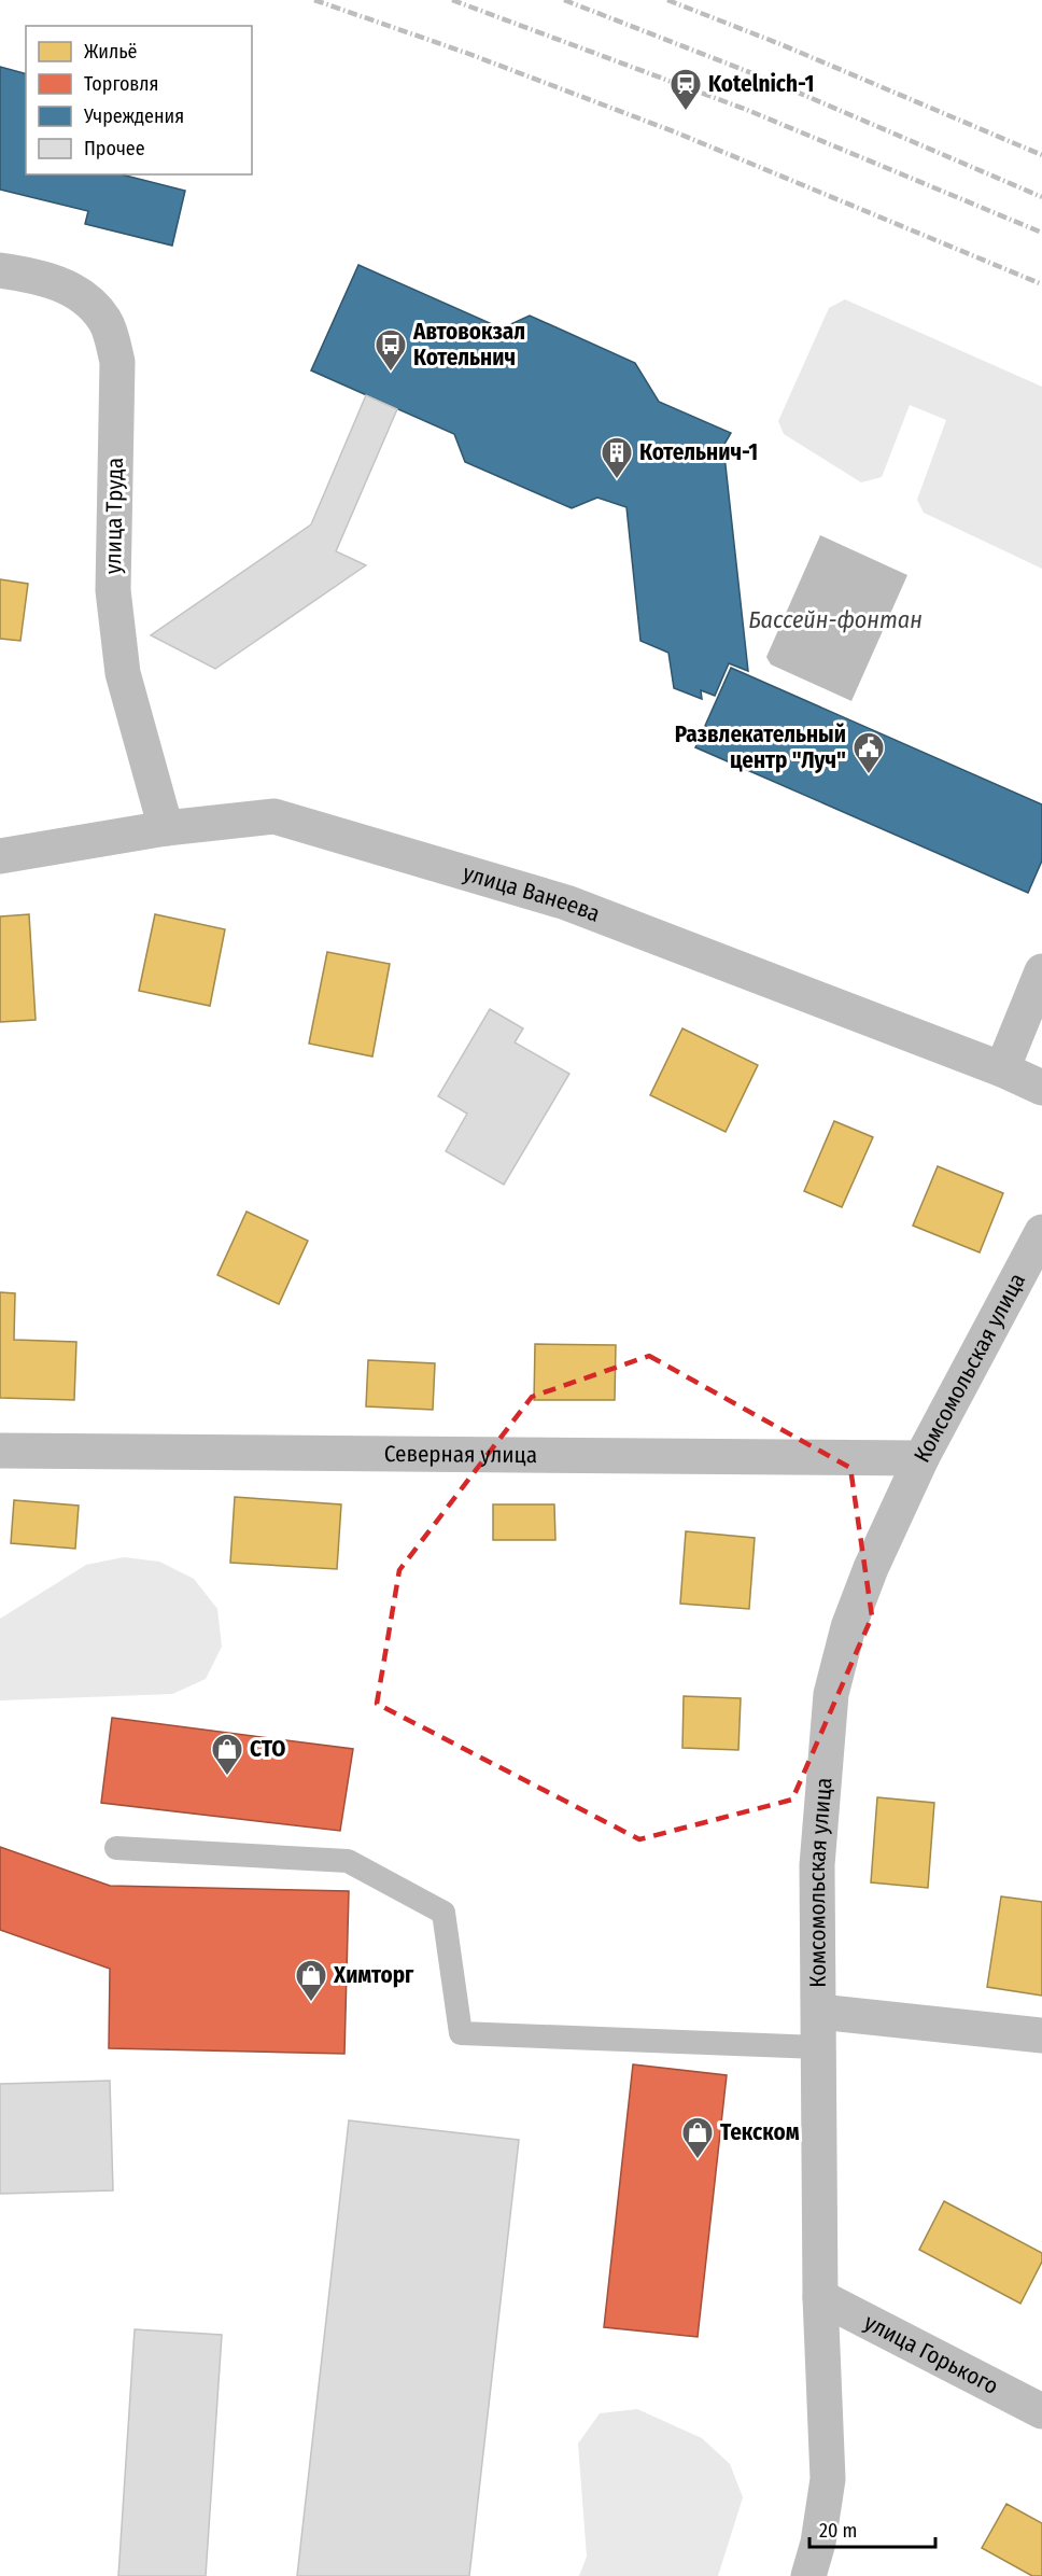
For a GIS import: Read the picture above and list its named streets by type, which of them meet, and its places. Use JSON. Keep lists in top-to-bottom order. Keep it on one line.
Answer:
{"streets":{"street":["улица Труда","улица Ванеева","Комсомольская улица","Северная улица","улица Горького"]},"crossings":[["улица Труда","улица Ванеева"],["Комсомольская улица","Северная улица"],["Комсомольская улица","улица Горького"]],"water":["Бассейн-фонтан"],"places":{"station":["Kotelnich-1"],"bus stop":["Автовокзал Котельнич"],"building":["Котельнич-1"],"public building":["Развлекательный центр \"Луч\""],"shop":["СТО","Химторг","Текском"]},"legend":["Жильё","Торговля","Учреждения","Прочее"],"scale_bar":"20 m"}
